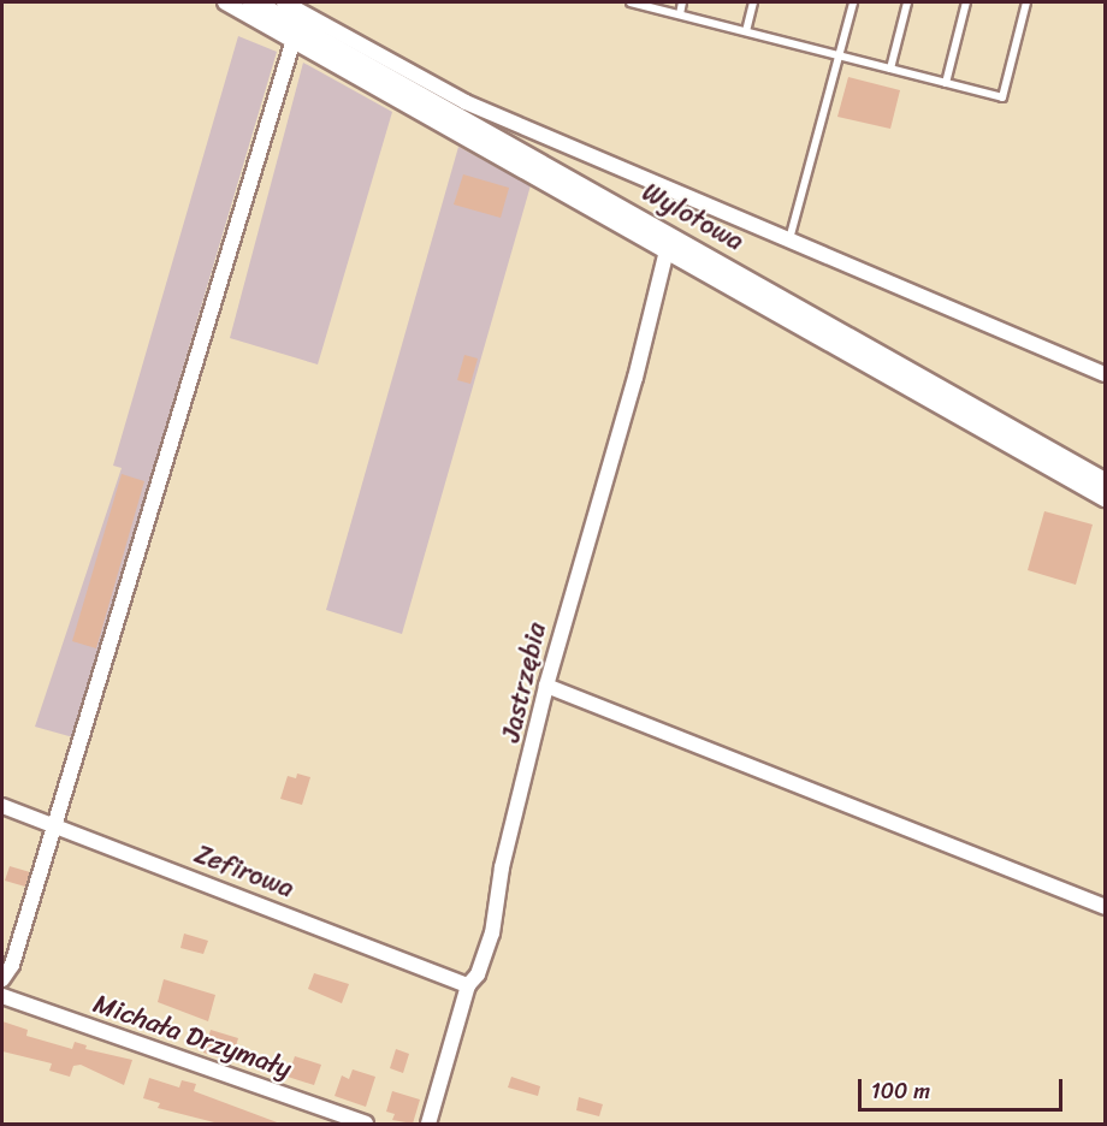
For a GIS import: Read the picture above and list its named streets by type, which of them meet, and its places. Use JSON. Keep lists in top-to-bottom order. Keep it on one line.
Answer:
{"streets":{"street":["Wylotowa","Jastrzębia","Zefirowa","Michała Drzymały"]},"crossings":[["Wylotowa","Jastrzębia"],["Jastrzębia","Zefirowa"]],"scale_bar":"100 m"}
